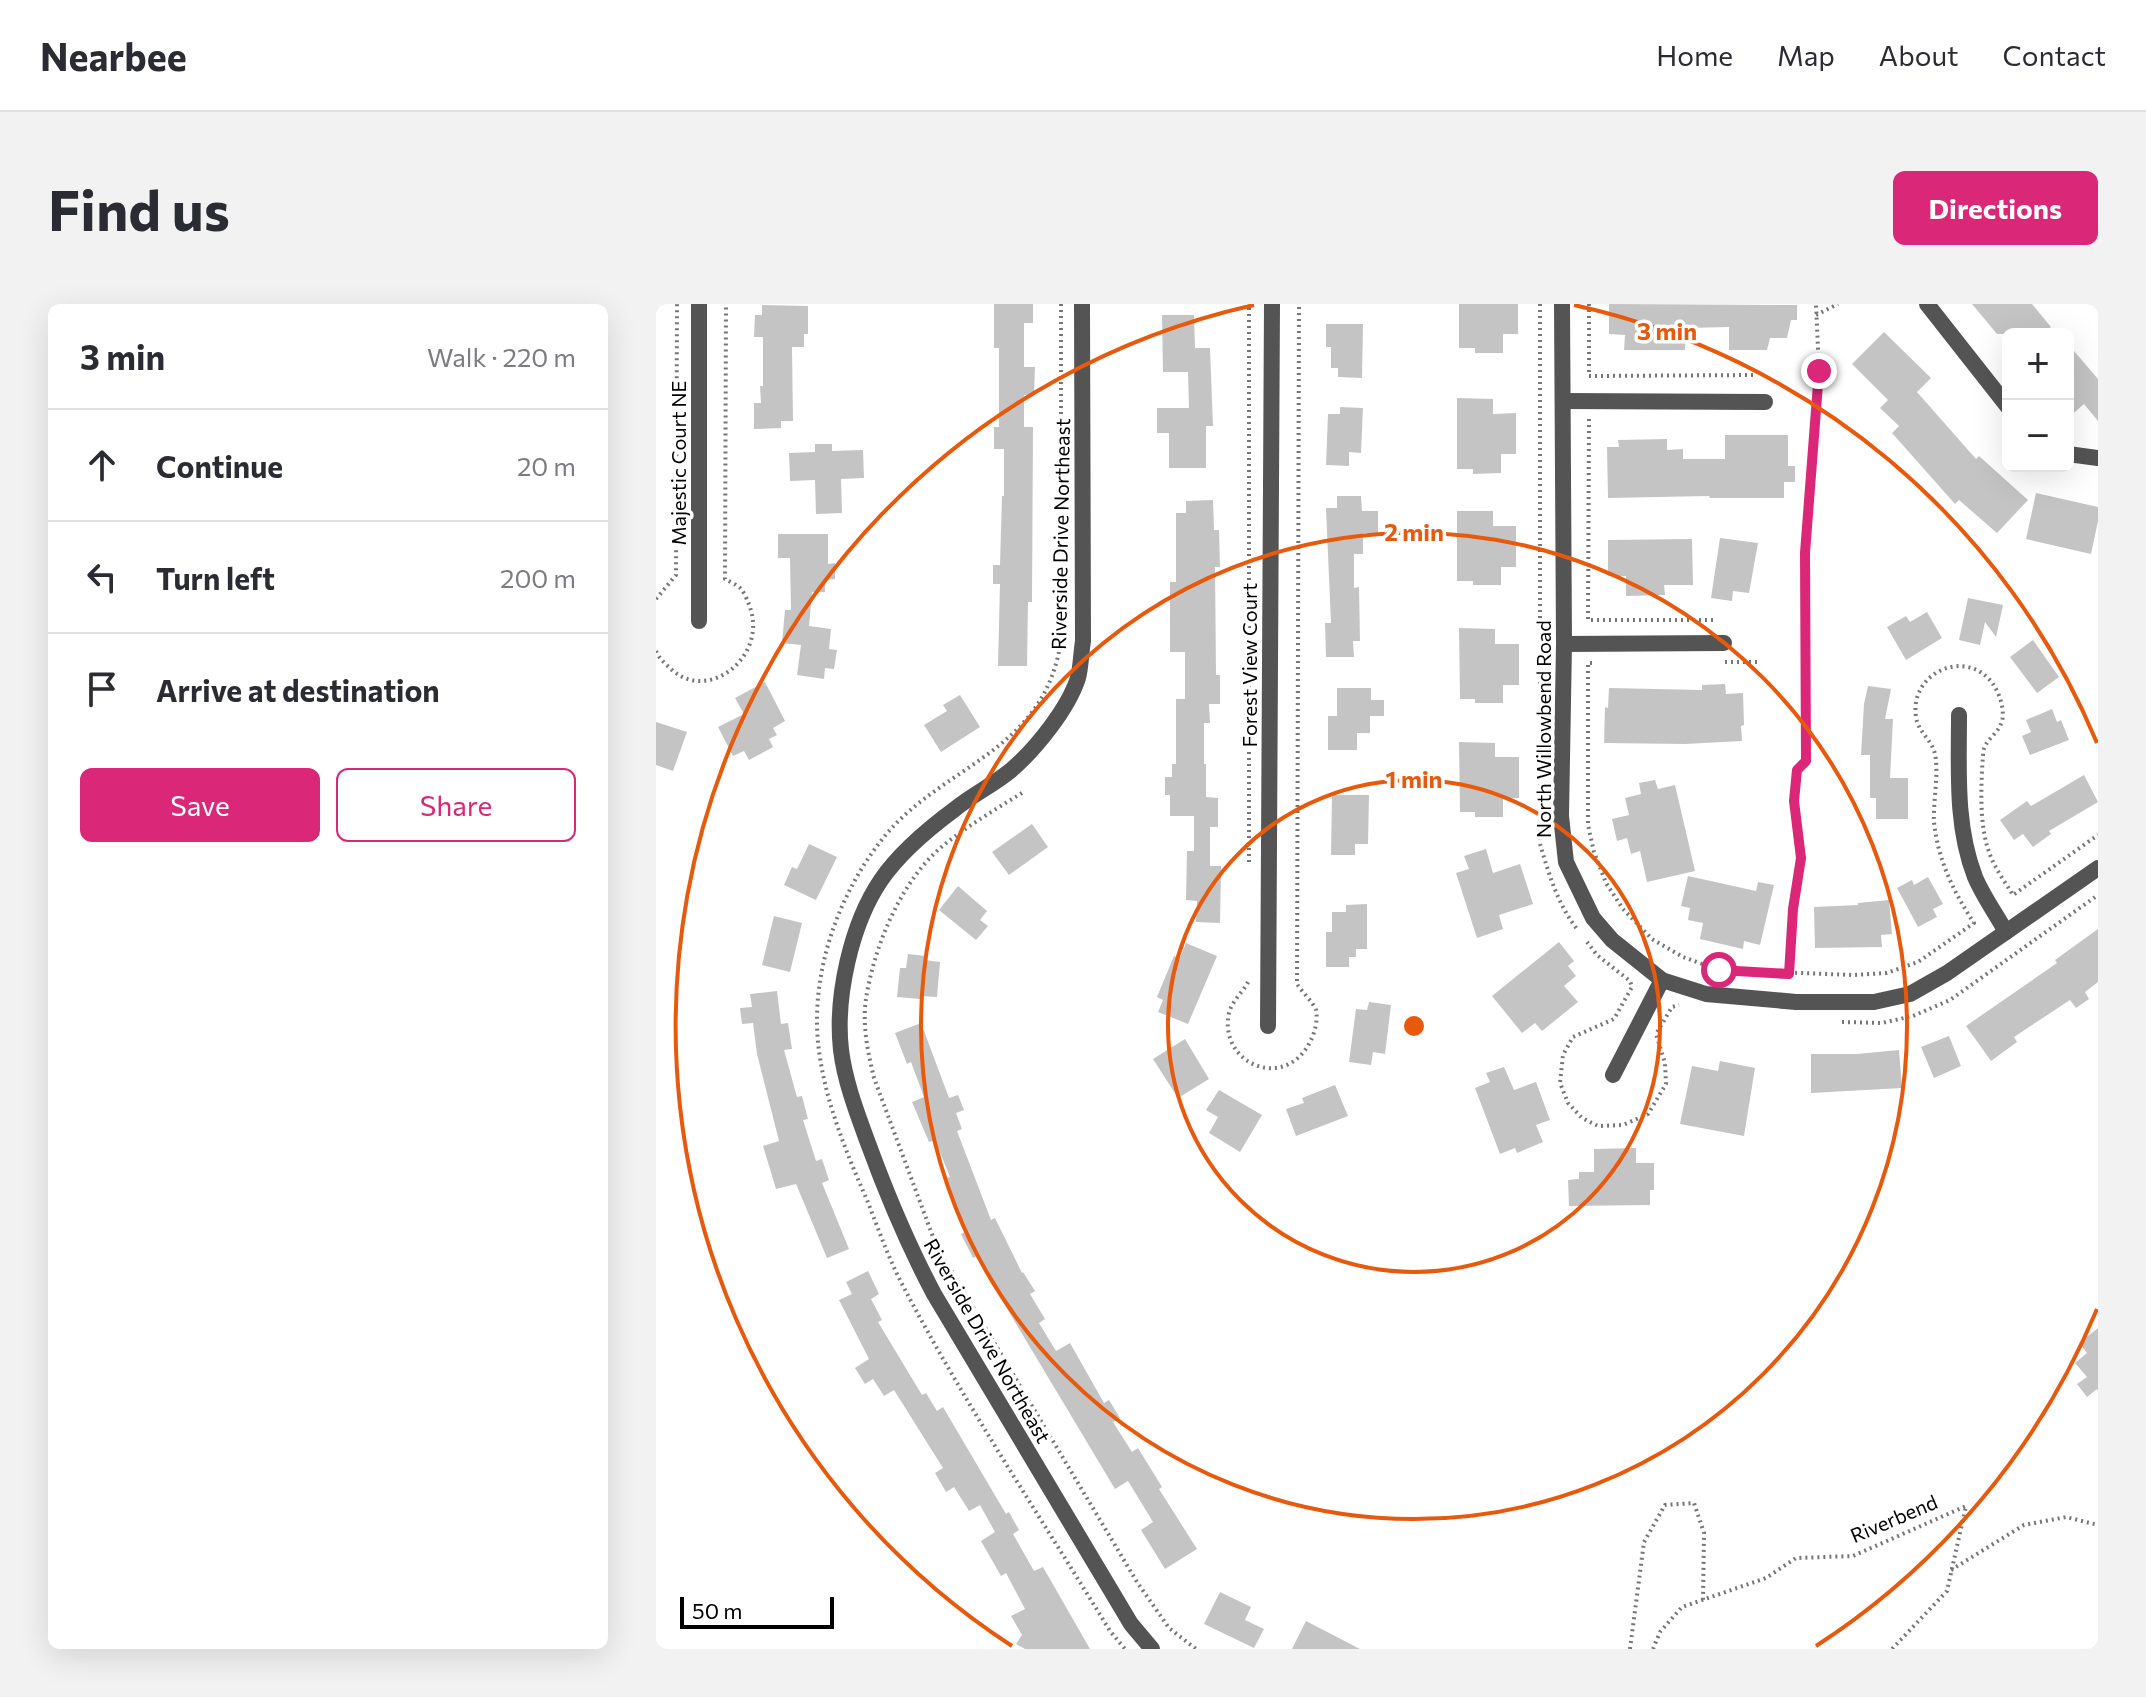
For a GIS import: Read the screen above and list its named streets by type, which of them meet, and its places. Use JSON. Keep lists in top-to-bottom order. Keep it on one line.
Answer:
{"streets":{"street":["Majestic Court NE","Riverside Drive Northeast","Forest View Court","North Willowbend Road"],"path":["Riverbend"]},"scale_bar":"50 m","page":{"header":"Nearbee","nav":["Home","Map","About","Contact"],"buttons":["Directions",["Save","Share"]],"title":"Find us","heading":["3 min","Walk · 220 m"],"map_buttons":["+","−"],"list":[["Continue","20 m"],["Turn left","200 m"],"Arrive at destination"],"scale":"50 m"},"rings":["3 min","2 min","1 min"]}
